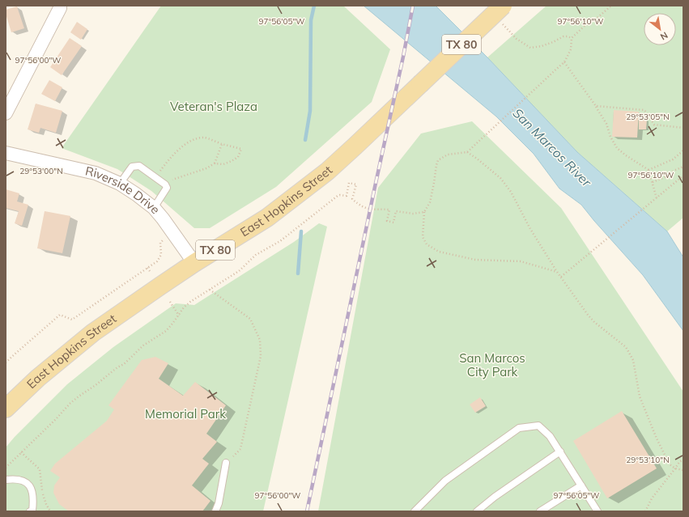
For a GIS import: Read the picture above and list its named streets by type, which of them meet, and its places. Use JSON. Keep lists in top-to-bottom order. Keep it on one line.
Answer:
{"streets":{"main road":["TX 80","East Hopkins Street"],"street":["Riverside Drive"]},"crossings":[["Riverside Drive","East Hopkins Street"]],"water":["San Marcos River"],"parks":["Veteran's Plaza","San Marcos City Park","Memorial Park"],"north":"bottom right","coordinates":["97°56'05\"W","97°56'10\"W","97°56'00\"W","29°53'05\"N","29°53'00\"N","29°53'10\"N"]}
